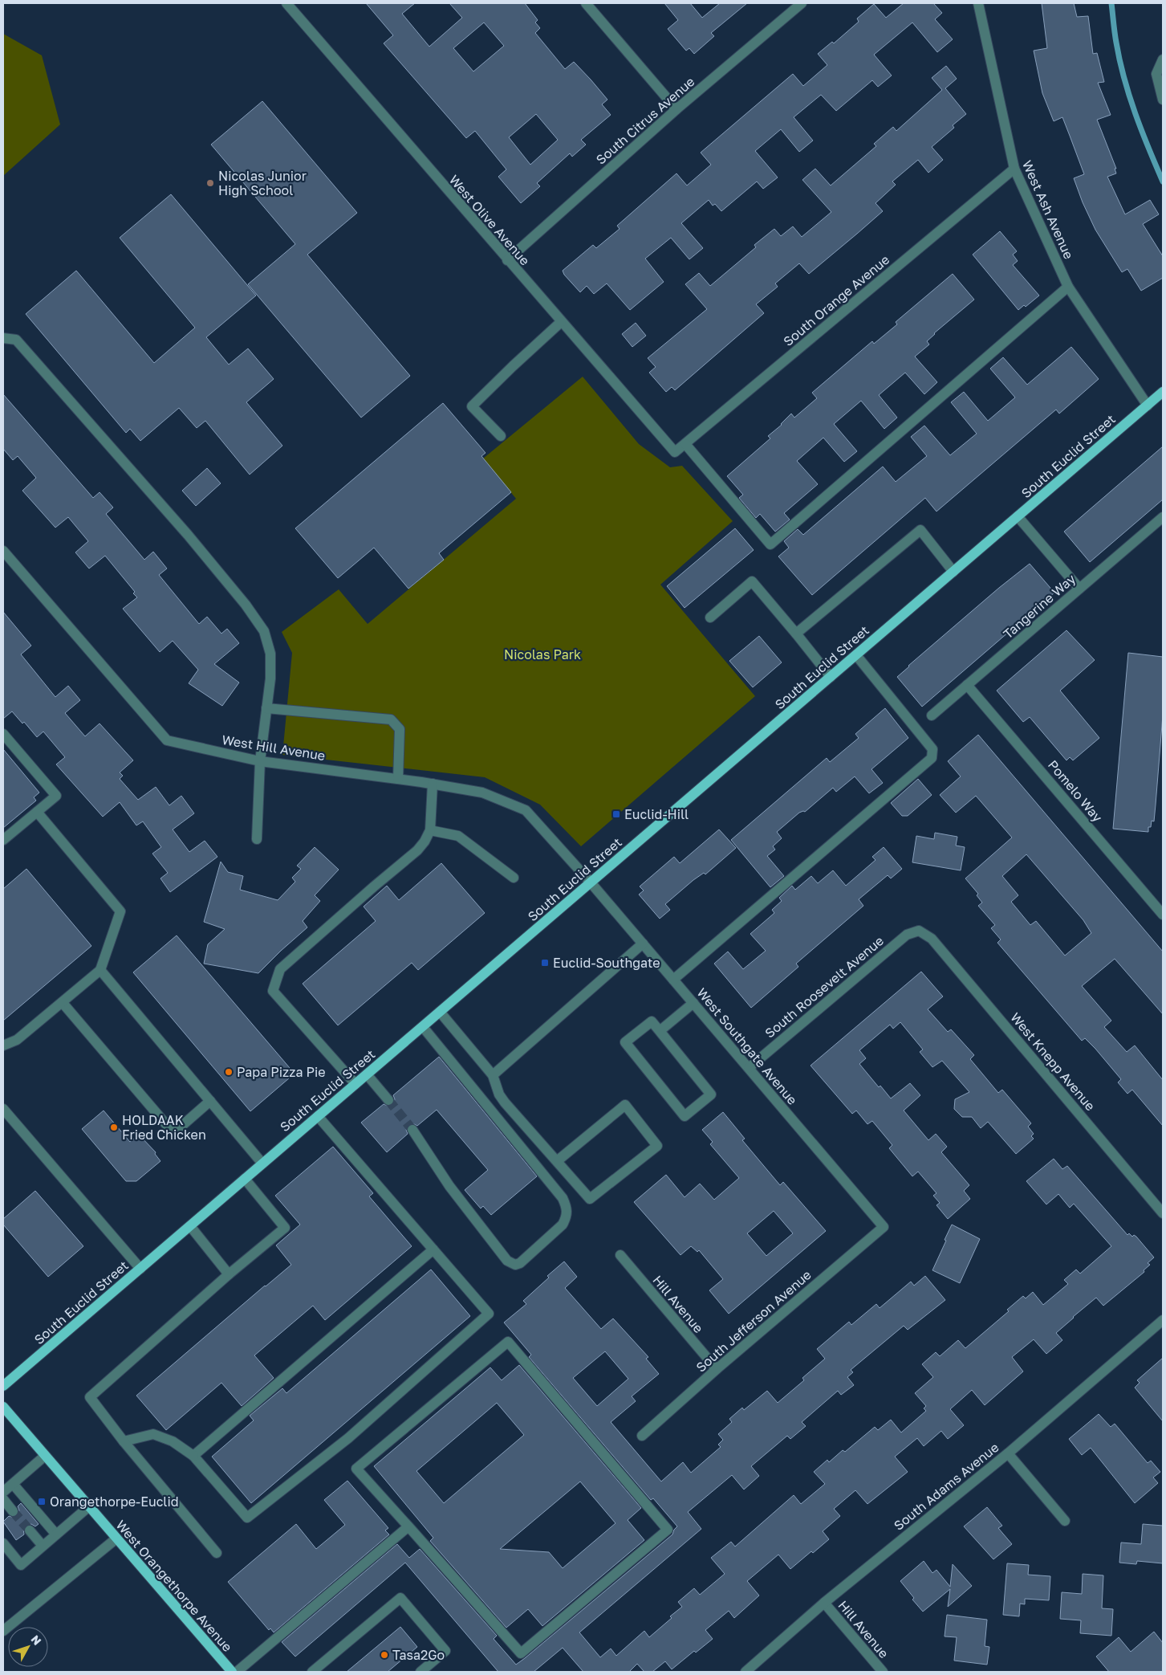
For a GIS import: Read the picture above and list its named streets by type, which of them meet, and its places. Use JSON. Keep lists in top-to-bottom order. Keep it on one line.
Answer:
{"streets":{"main road":["South Euclid Street","West Orangethorpe Avenue"],"street":["South Citrus Avenue","West Ash Avenue","West Olive Avenue","South Orange Avenue","Tangerine Way","West Hill Avenue","Pomelo Way","South Roosevelt Avenue","West Southgate Avenue","West Knepp Avenue","Hill Avenue","South Jefferson Avenue","South Adams Avenue"]},"crossings":[["South Citrus Avenue","West Olive Avenue"],["West Ash Avenue","South Orange Avenue"],["West Ash Avenue","South Euclid Street"],["West Olive Avenue","South Orange Avenue"],["South Euclid Street","West Hill Avenue"],["South Euclid Street","West Southgate Avenue"],["Tangerine Way","Pomelo Way"],["West Hill Avenue","West Southgate Avenue"],["South Roosevelt Avenue","West Southgate Avenue"],["South Roosevelt Avenue","West Knepp Avenue"],["West Southgate Avenue","South Jefferson Avenue"],["Hill Avenue","South Jefferson Avenue"],["Hill Avenue","South Adams Avenue"]],"parks":["Nicolas Park"],"places":{"other":["Nicolas Junior High School","Papa Pizza Pie","HOLDAAK Fried Chicken","Tasa2Go"],"transit":["Euclid-Hill","Euclid-Southgate","Orangethorpe-Euclid"]},"north":"top right"}
